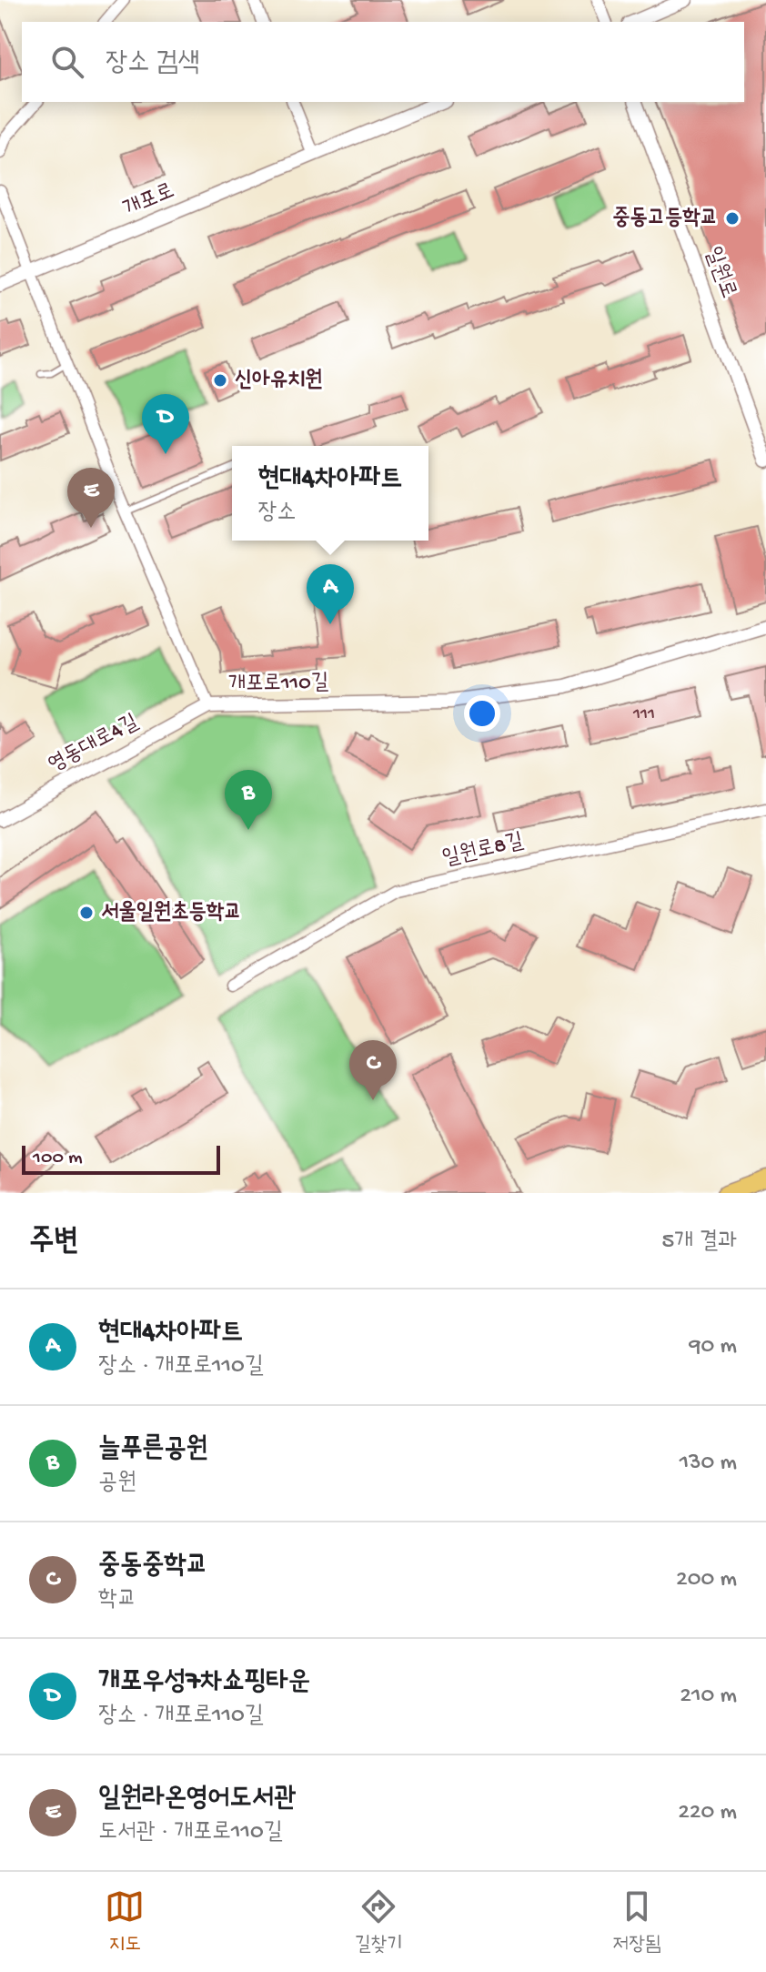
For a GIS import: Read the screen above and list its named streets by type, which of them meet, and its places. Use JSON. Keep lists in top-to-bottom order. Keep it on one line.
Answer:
{"streets":{"street":["개포로","일원로","개포로110길","영동대로4길","일원로8길"]},"crossings":[["개포로","개포로110길"],["개포로110길","영동대로4길"]],"places":["중동고등학교","신아유치원","서울일원초등학교"],"house_numbers":["111"],"scale_bar":"100 m","page":{"search":"장소 검색","pins":["D","E","A","B","C"],"popup":["현대4차아파트","장소"],"scale":"100 m","heading":["주변","5개 결과"],"list":[{"mark":"A","name":"현대4차아파트","note":"장소 · 개포로110길","value":"90 m"},{"mark":"B","name":"늘푸른공원","note":"공원","value":"130 m"},{"mark":"C","name":"중동중학교","note":"학교","value":"200 m"},{"mark":"D","name":"개포우성7차쇼핑타운","note":"장소 · 개포로110길","value":"210 m"},{"mark":"E","name":"일원라온영어도서관","note":"도서관 · 개포로110길","value":"220 m"}],"nav":["지도","길찾기","저장됨"]}}
